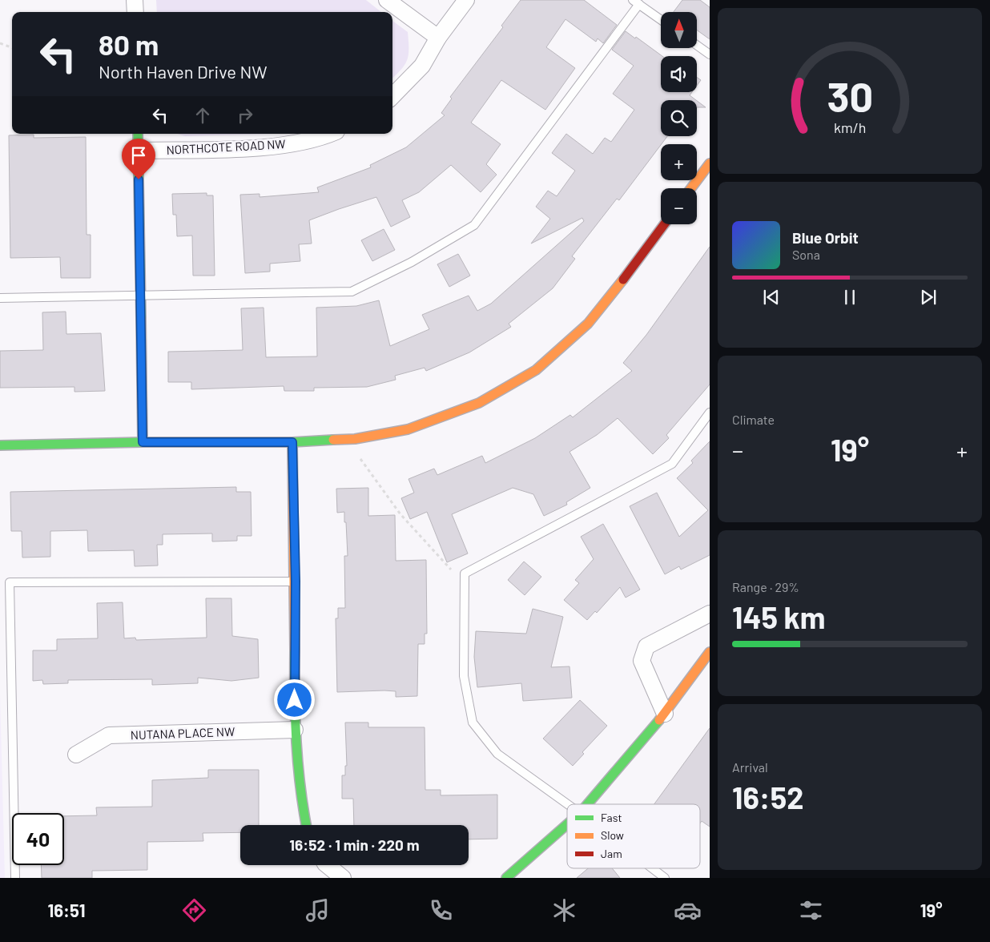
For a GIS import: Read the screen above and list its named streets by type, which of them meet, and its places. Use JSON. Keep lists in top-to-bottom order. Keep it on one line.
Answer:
{"streets":{"street":["NORTHCOTE ROAD NW","NUTANA PLACE NW"]},"legend":["Fast","Slow","Jam"],"north":"top","page":{"map_buttons":["+","−"],"turn":["80 m","North Haven Drive NW"],"song":["Blue Orbit","Sona"],"tile":["Climate",["Range · 29%","145 km"],["Arrival","16:52"]],"heat":["−","19°","+"],"limit":"40","trip":"16:52 · 1 min · 220 m","tabs":["16:51","19°"],"gauge":["30","km/h"]}}
